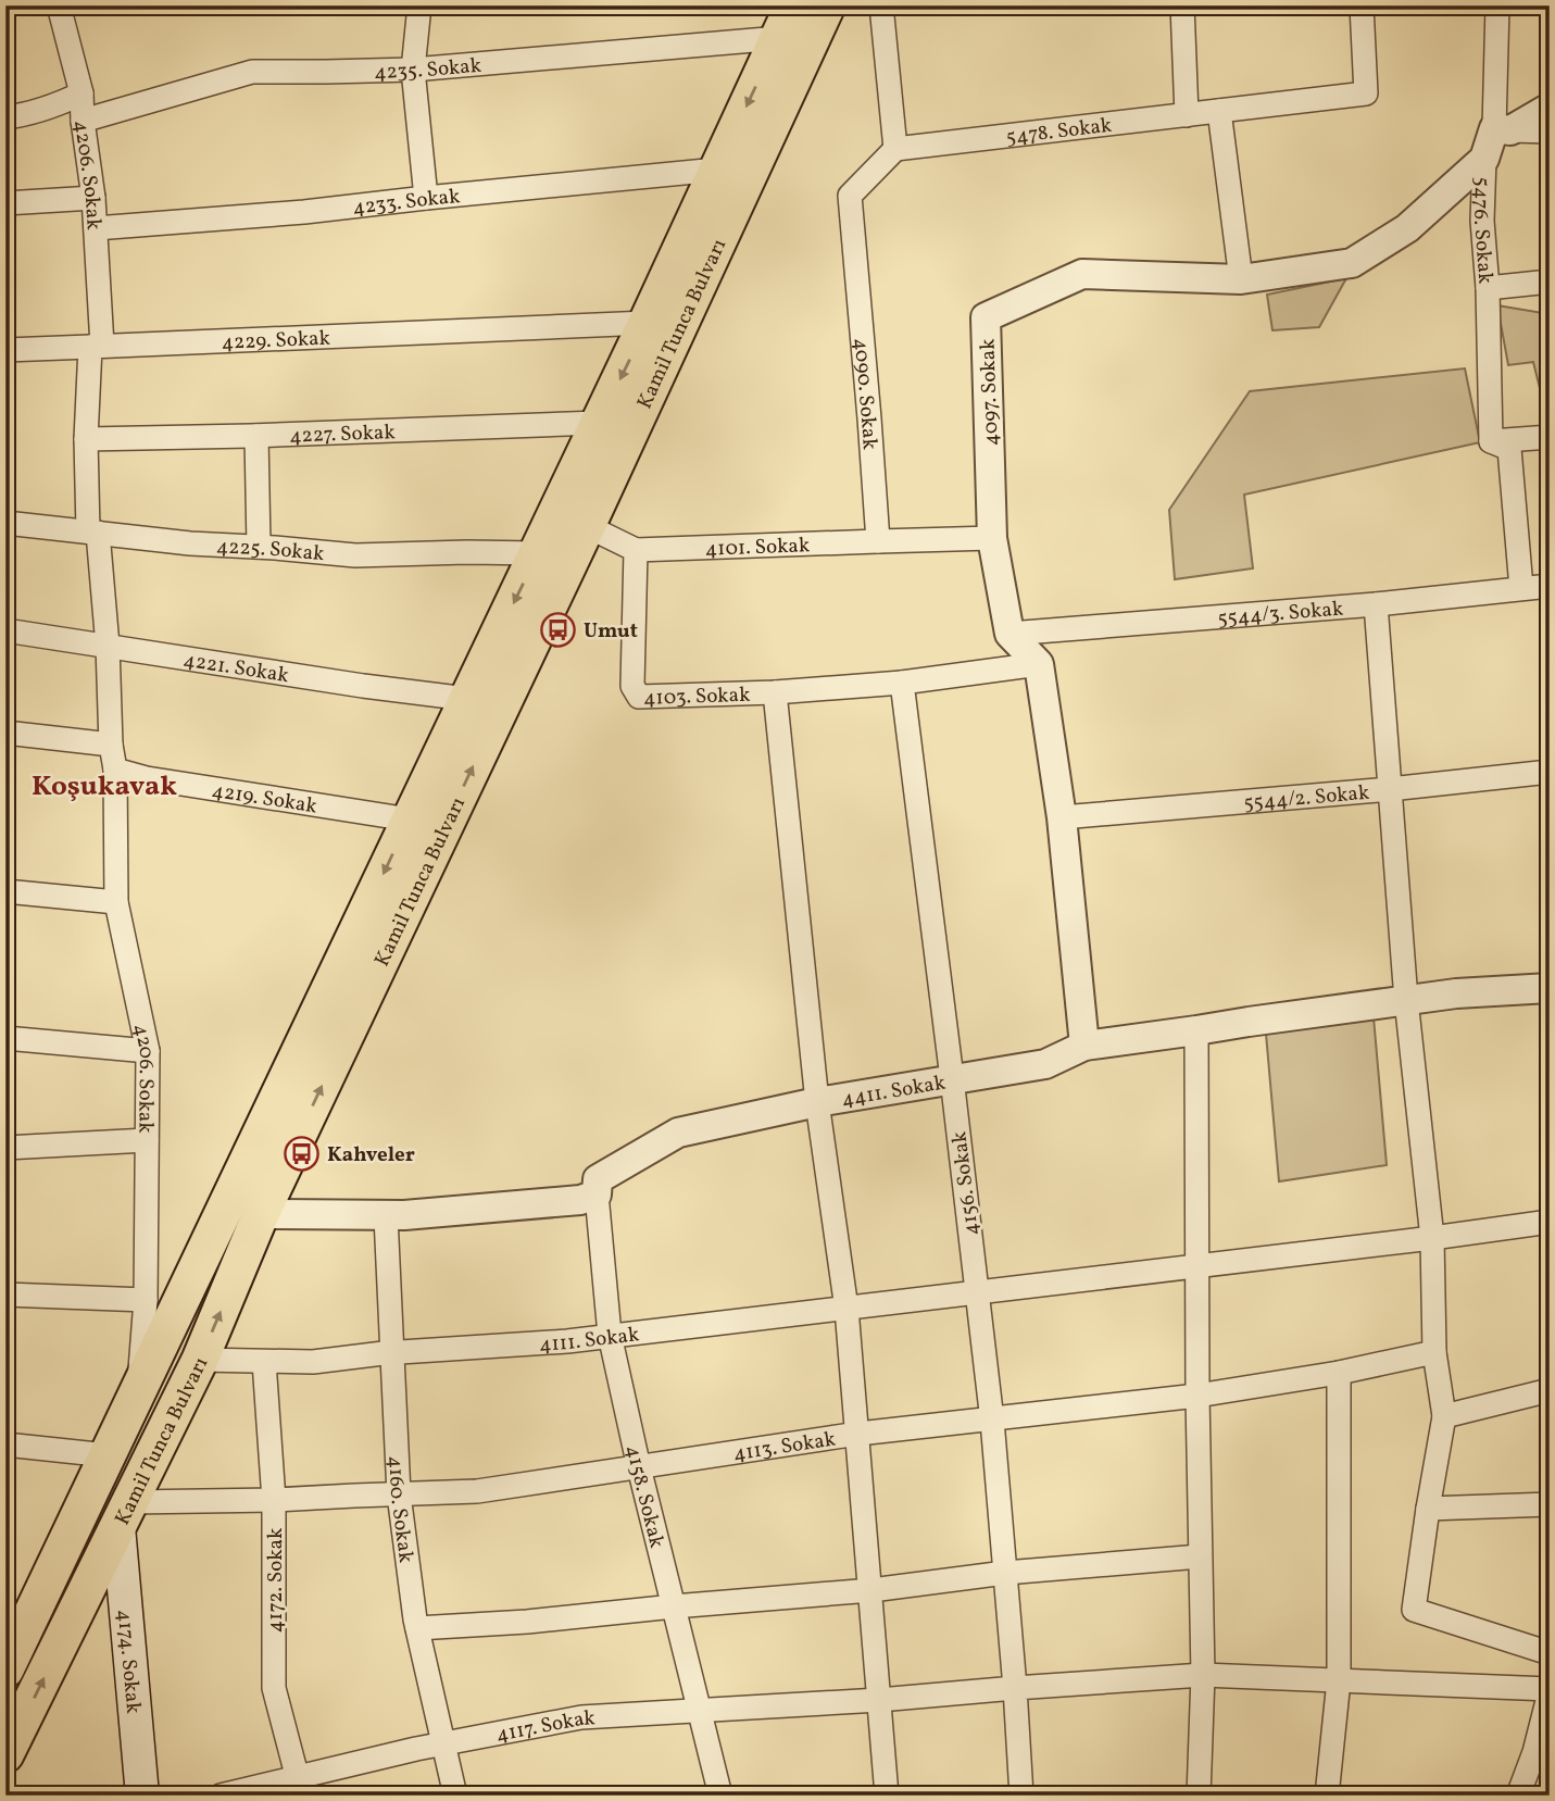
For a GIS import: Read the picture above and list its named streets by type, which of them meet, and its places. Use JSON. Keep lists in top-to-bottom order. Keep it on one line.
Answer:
{"streets":{"main road":["Kamil Tunca Bulvarı","4174. Sokak"],"street":["4235. Sokak","5478. Sokak","4206. Sokak","4233. Sokak","5476. Sokak","4229. Sokak","4097. Sokak","4090. Sokak","4227. Sokak","4101. Sokak","4225. Sokak","5544/3. Sokak","4221. Sokak","4103. Sokak","4219. Sokak","5544/2. Sokak","4411. Sokak","4156. Sokak","4111. Sokak","4113. Sokak","4158. Sokak","4160. Sokak","4172. Sokak","4117. Sokak"]},"crossings":[["4235. Sokak","4206. Sokak"],["4235. Sokak","Kamil Tunca Bulvarı"],["5478. Sokak","4090. Sokak"],["4206. Sokak","4233. Sokak"],["4206. Sokak","Kamil Tunca Bulvarı"],["4206. Sokak","4229. Sokak"],["4206. Sokak","4219. Sokak"],["4233. Sokak","Kamil Tunca Bulvarı"],["5476. Sokak","4097. Sokak"],["Kamil Tunca Bulvarı","4229. Sokak"],["Kamil Tunca Bulvarı","4227. Sokak"],["Kamil Tunca Bulvarı","4225. Sokak"],["Kamil Tunca Bulvarı","4221. Sokak"],["Kamil Tunca Bulvarı","4219. Sokak"],["Kamil Tunca Bulvarı","4111. Sokak"],["Kamil Tunca Bulvarı","4113. Sokak"],["Kamil Tunca Bulvarı","4174. Sokak"],["4097. Sokak","5544/3. Sokak"],["4090. Sokak","4101. Sokak"],["4101. Sokak","4103. Sokak"],["4411. Sokak","4156. Sokak"],["4411. Sokak","4158. Sokak"],["4156. Sokak","4111. Sokak"],["4156. Sokak","4113. Sokak"],["4111. Sokak","4158. Sokak"],["4111. Sokak","4160. Sokak"],["4111. Sokak","4172. Sokak"],["4113. Sokak","4158. Sokak"],["4113. Sokak","4160. Sokak"],["4113. Sokak","4172. Sokak"],["4113. Sokak","4174. Sokak"],["4158. Sokak","4117. Sokak"],["4160. Sokak","4117. Sokak"],["4172. Sokak","4117. Sokak"]],"districts":["Koşukavak"],"places":{"bus stop":["Umut","Kahveler"]}}
